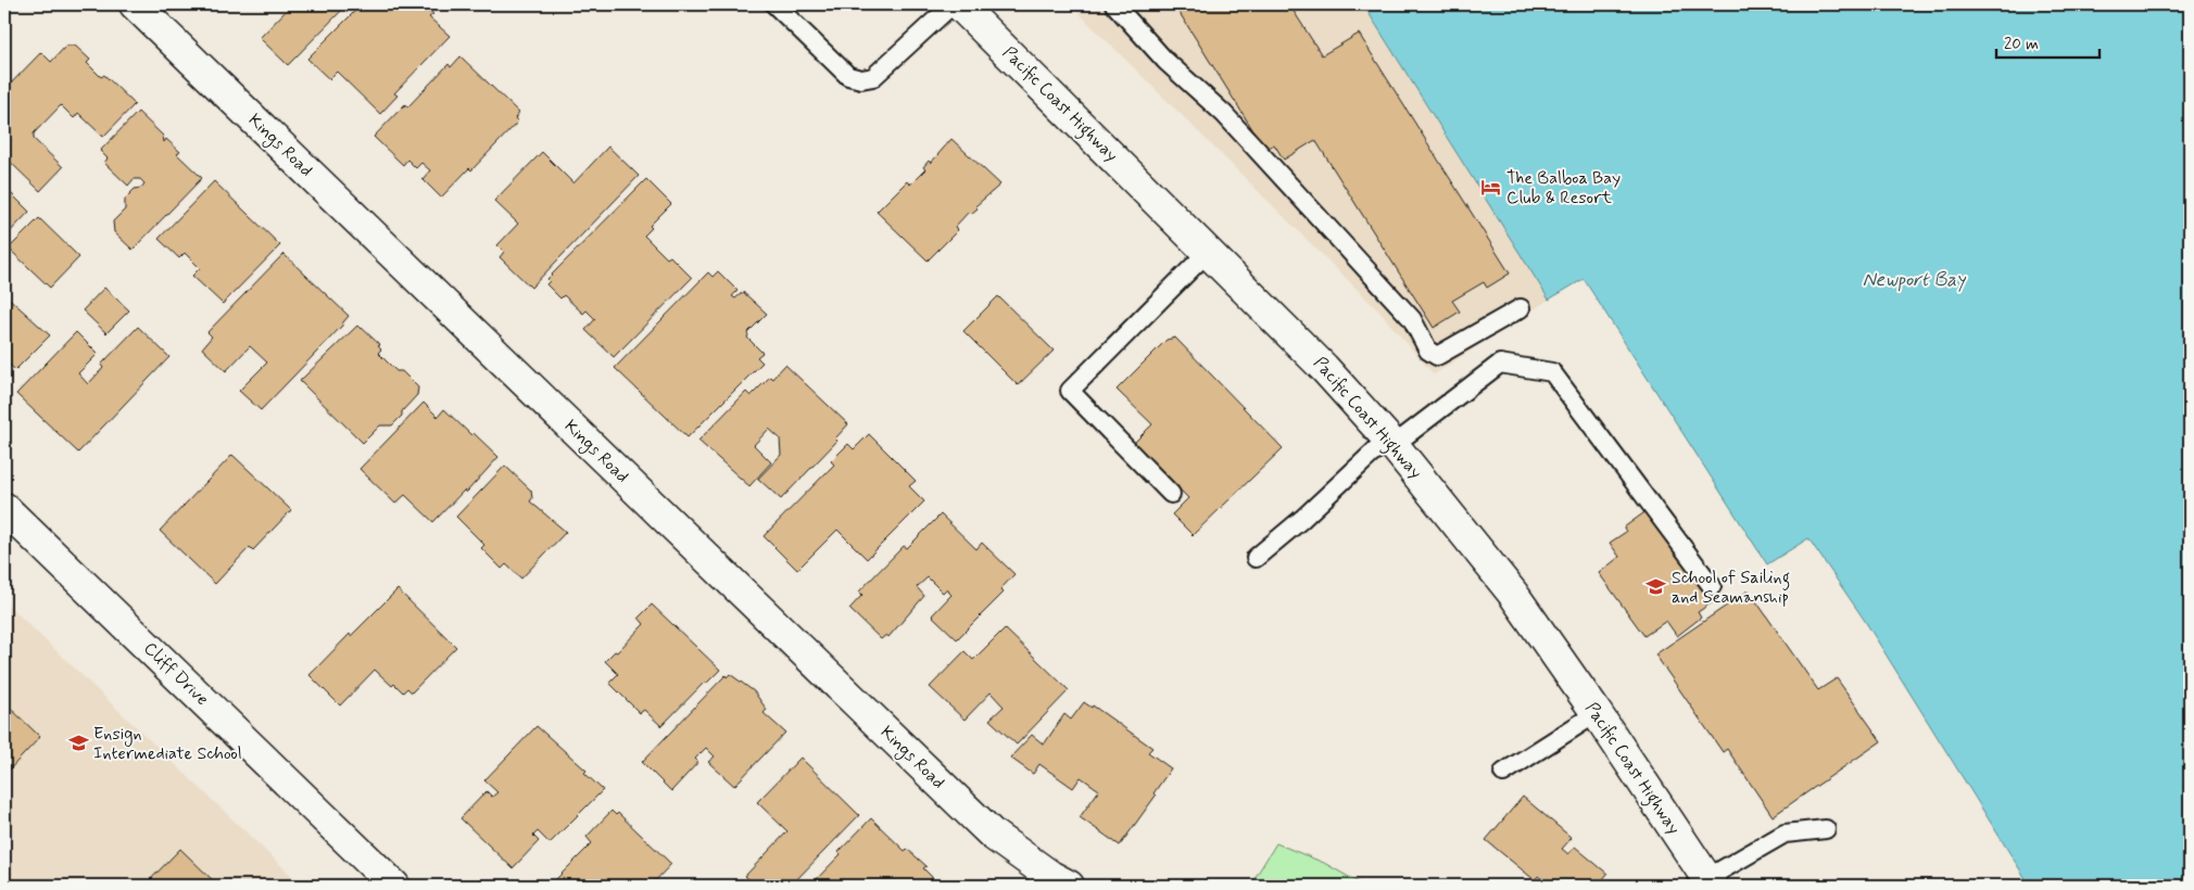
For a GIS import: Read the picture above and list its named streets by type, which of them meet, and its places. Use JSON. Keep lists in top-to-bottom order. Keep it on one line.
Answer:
{"streets":{"main road":["Pacific Coast Highway","Kings Road","Cliff Drive"]},"water":["Newport Bay"],"places":{"hotel":["The Balboa Bay Club & Resort"],"school or university":["School of Sailing and Seamanship","Ensign Intermediate School"]},"scale_bar":"20 m"}
